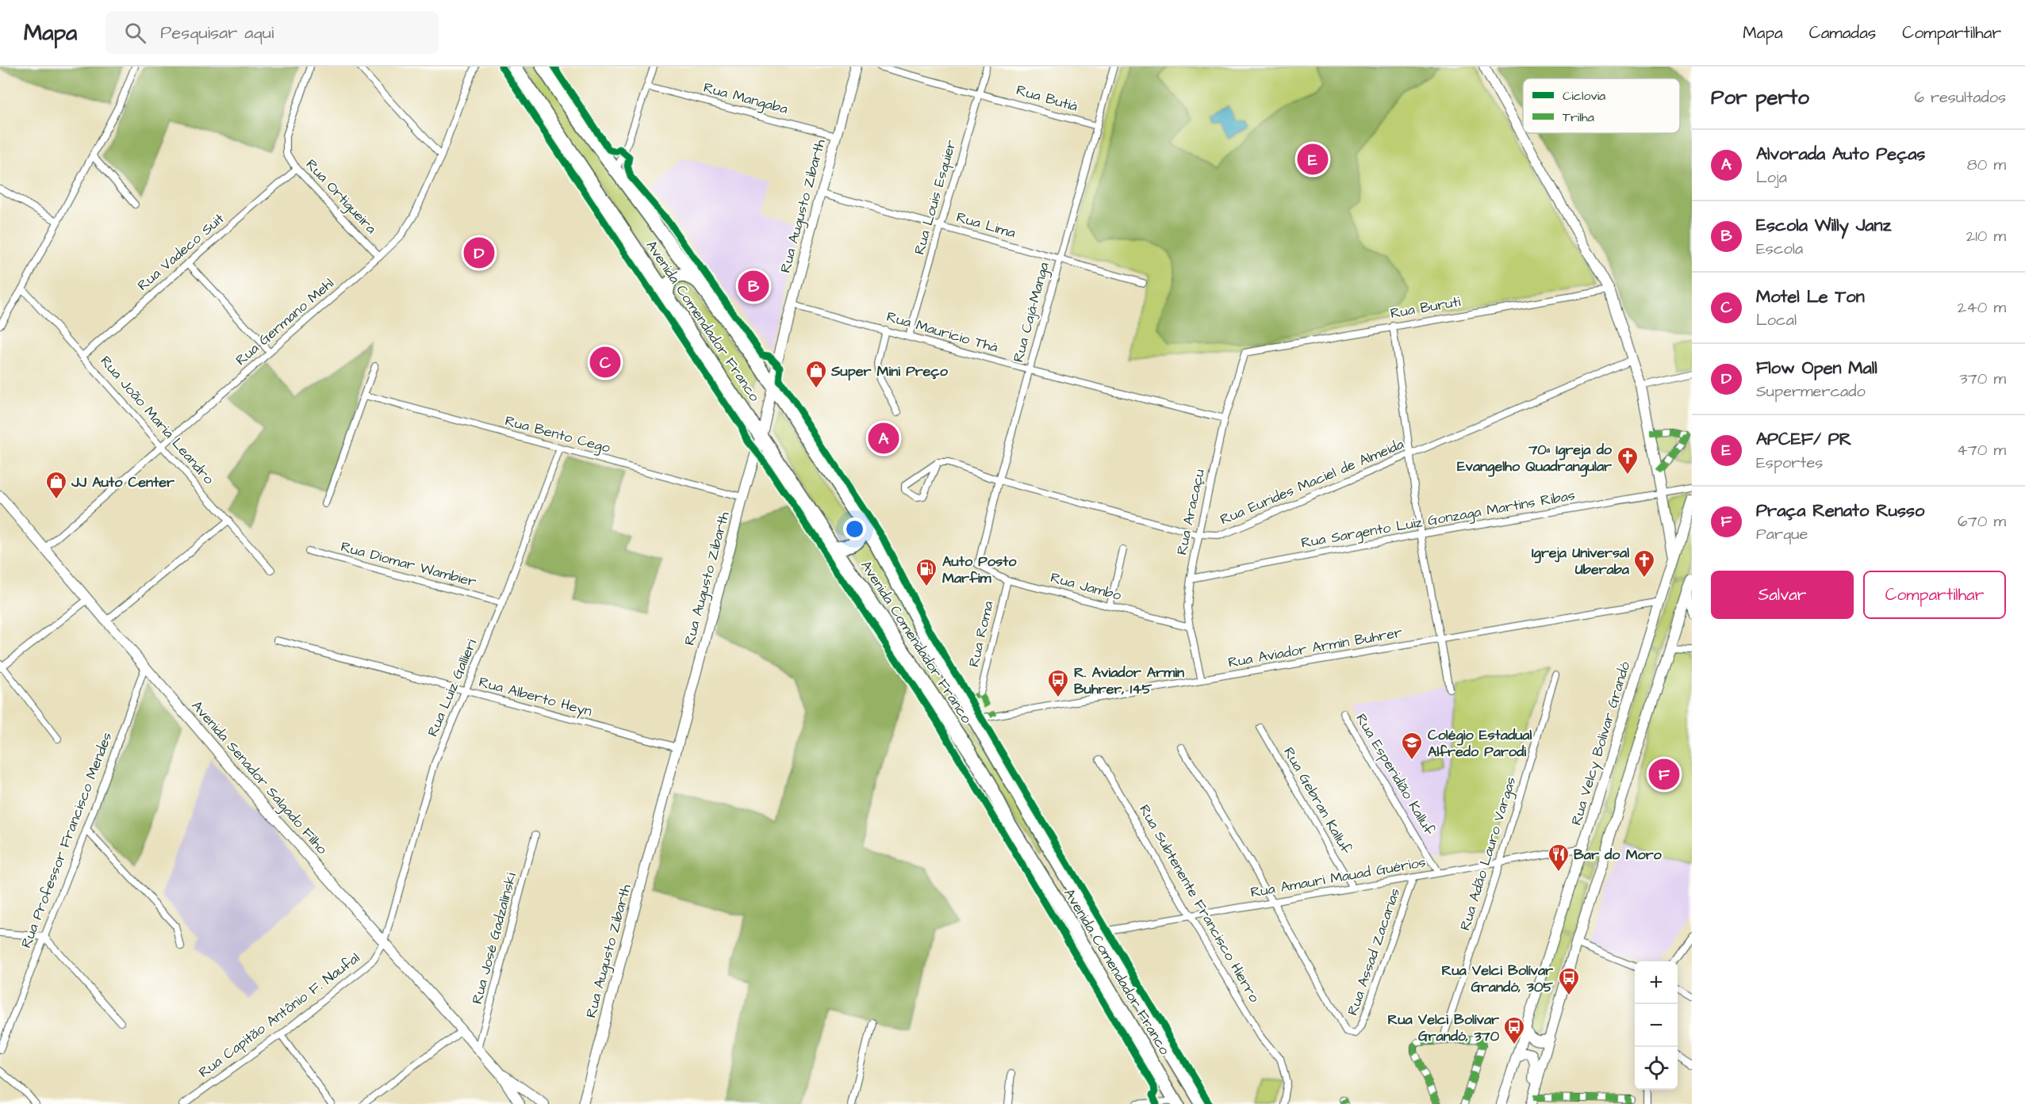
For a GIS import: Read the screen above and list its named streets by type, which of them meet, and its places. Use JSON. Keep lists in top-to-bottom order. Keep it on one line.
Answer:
{"streets":{"highway":["Avenida Comendador Franco"],"main road":["Rua Augusto Zibarth","Rua Velcy Bolivar Grandó","Avenida Senador Salgado Filho"],"street":["Rua Mangaba","Rua Butiá","Rua Ortigueira","Rua Louis Esquier","Rua Lima","Rua Vadeco Suit","Rua Buruti","Rua Cajá-Manga","Rua Germano Mehl","Rua Maurício Thá","Rua João Maria Leandro","Rua Bento Cego","Rua Eurides Maciel de Almeida","Rua Aracaçu","Rua Sargento Luiz Gonzaga Martins Ribas","Rua Diomar Wambier","Rua Jambo","Rua Roma","Rua Aviador Armin Buhrer","Rua Luiz Gallieri","Rua Alberto Heyn","Rua Esperidião Kalluf","Rua Gebran Kalluf","Rua Professor Francisco Mendes","Rua Adão Lauro Vargas","Rua Amauri Mauad Guérios","Rua Subtenente Francisco Hierro","Rua José Gadzalinski","Rua Assad Zacarias","Rua Capitão Antônio F. Naufal"]},"crossings":[["Rua Mangaba","Rua Augusto Zibarth"],["Rua Butiá","Rua Louis Esquier"],["Rua Butiá","Rua Cajá-Manga"],["Rua Ortigueira","Rua Vadeco Suit"],["Rua Ortigueira","Rua Germano Mehl"],["Rua Louis Esquier","Rua Lima"],["Rua Louis Esquier","Rua Maurício Thá"],["Rua Augusto Zibarth","Rua Lima"],["Rua Augusto Zibarth","Avenida Comendador Franco"],["Rua Augusto Zibarth","Rua Maurício Thá"],["Rua Augusto Zibarth","Rua Bento Cego"],["Rua Augusto Zibarth","Rua Alberto Heyn"],["Rua Lima","Rua Cajá-Manga"],["Rua Vadeco Suit","Rua João Maria Leandro"],["Rua Buruti","Rua Aracaçu"],["Rua Cajá-Manga","Rua Maurício Thá"],["Rua Cajá-Manga","Rua Eurides Maciel de Almeida"],["Rua Cajá-Manga","Rua Jambo"],["Avenida Comendador Franco","Rua Aviador Armin Buhrer"],["Avenida Comendador Franco","Rua Amauri Mauad Guérios"],["Rua Germano Mehl","Rua João Maria Leandro"],["Rua Germano Mehl","Avenida Senador Salgado Filho"],["Rua Maurício Thá","Rua Aracaçu"],["Rua Bento Cego","Rua Luiz Gallieri"],["Rua Eurides Maciel de Almeida","Rua Aracaçu"],["Rua Aracaçu","Rua Sargento Luiz Gonzaga Martins Ribas"],["Rua Aracaçu","Rua Jambo"],["Rua Aracaçu","Rua Aviador Armin Buhrer"],["Rua Diomar Wambier","Rua Luiz Gallieri"],["Rua Jambo","Rua Roma"],["Rua Aviador Armin Buhrer","Rua Velcy Bolivar Grandó"],["Rua Luiz Gallieri","Rua Alberto Heyn"],["Rua Luiz Gallieri","Avenida Senador Salgado Filho"],["Rua Luiz Gallieri","Rua Capitão Antônio F. Naufal"],["Rua Velcy Bolivar Grandó","Rua Amauri Mauad Guérios"],["Rua Esperidião Kalluf","Rua Amauri Mauad Guérios"],["Avenida Senador Salgado Filho","Rua Professor Francisco Mendes"],["Avenida Senador Salgado Filho","Rua José Gadzalinski"],["Avenida Senador Salgado Filho","Rua Capitão Antônio F. Naufal"],["Rua Gebran Kalluf","Rua Amauri Mauad Guérios"],["Rua Adão Lauro Vargas","Rua Amauri Mauad Guérios"],["Rua Amauri Mauad Guérios","Rua Subtenente Francisco Hierro"],["Rua Amauri Mauad Guérios","Rua Assad Zacarias"]],"places":{"shop":["Super Mini Preço","JJ Auto Center"],"church":["70ª Igreja do Evangelho Quadrangular","Igreja Universal Uberaba"],"fuel station":["Auto Posto Marfim"],"bus stop":["R. Aviador Armin Buhrer, 145","Rua Velci Bolívar Grandó, 305","Rua Velci Bolívar Grandó, 370"],"school or university":["Colégio Estadual Alfredo Parodi"],"restaurant":["Bar do Moro"]},"legend":["Ciclovia","Trilha"],"page":{"header":"Mapa","search":"Pesquisar aqui","nav":["Mapa","Camadas","Compartilhar"],"heading":["Por perto","6 resultados"],"list":[{"mark":"A","name":"Alvorada Auto Peças","note":"Loja","value":"80 m"},{"mark":"B","name":"Escola Willy Janz","note":"Escola","value":"210 m"},{"mark":"C","name":"Motel Le Ton","note":"Local","value":"240 m"},{"mark":"D","name":"Flow Open Mall","note":"Supermercado","value":"370 m"},{"mark":"E","name":"APCEF/ PR","note":"Esportes","value":"470 m"},{"mark":"F","name":"Praça Renato Russo","note":"Parque","value":"670 m"}],"pins":["E","D","B","C","A","F"],"buttons":["Salvar","Compartilhar"],"map_buttons":["+","−"]}}
